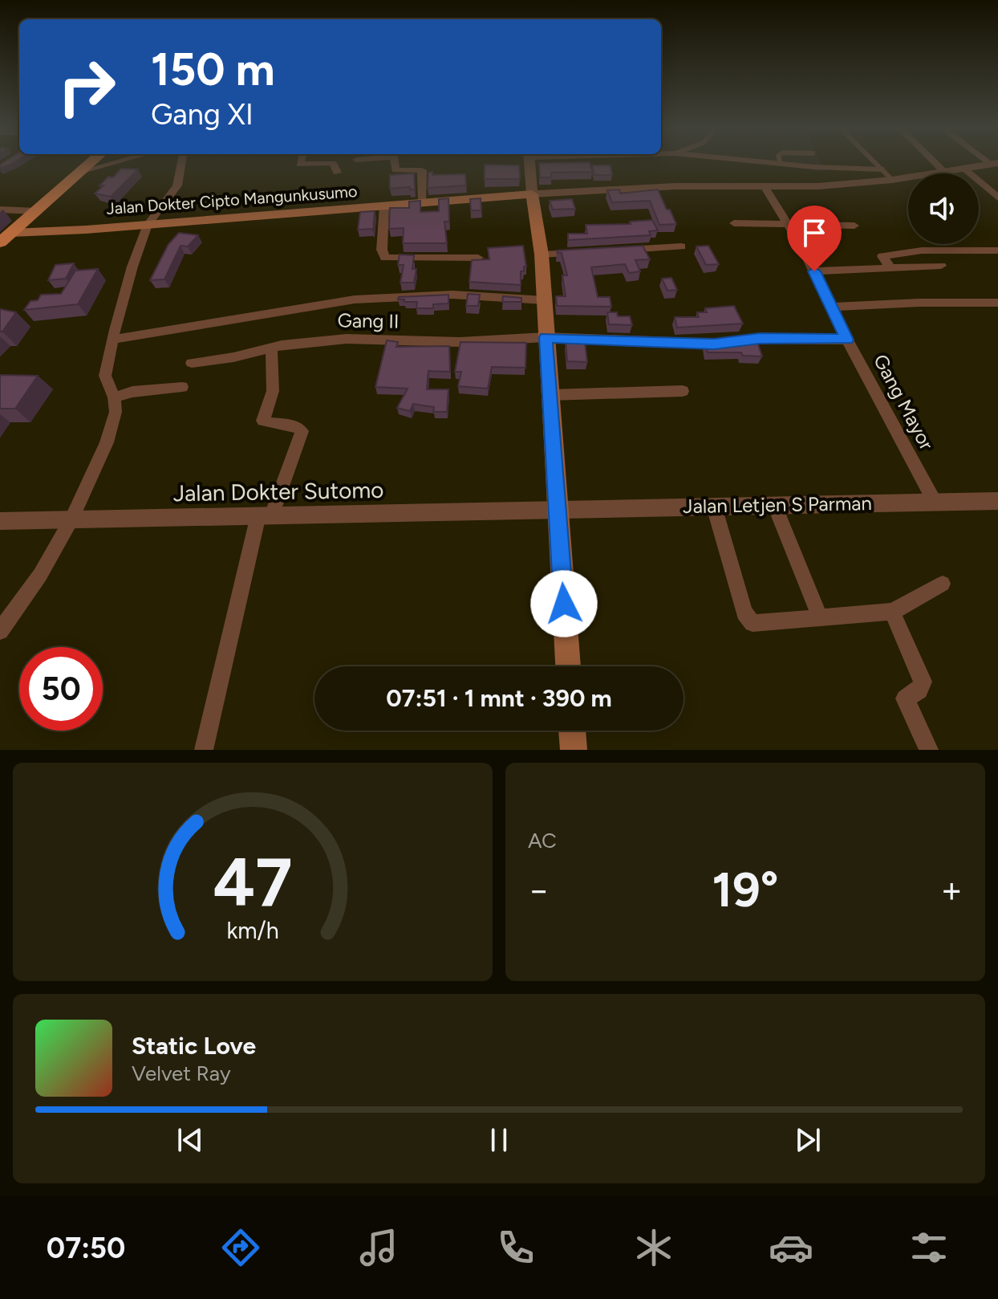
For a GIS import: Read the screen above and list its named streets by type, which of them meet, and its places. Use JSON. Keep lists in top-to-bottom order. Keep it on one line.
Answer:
{"streets":{"main road":["Jalan Dokter Cipto Mangunkusumo"],"street":["Gang II","Gang Mayor","Jalan Dokter Sutomo","Jalan Letjen S Parman"]},"crossings":[["Gang II","Gang Mayor"],["Gang Mayor","Jalan Letjen S Parman"],["Jalan Dokter Sutomo","Jalan Letjen S Parman"]],"page":{"turn":["150 m","Gang XI"],"limit":"50","trip":"07:51 · 1 mnt · 390 m","tile":"AC","heat":["−","19°","+"],"song":["Static Love","Velvet Ray"],"tabs":"07:50","gauge":["47","km/h"]}}
